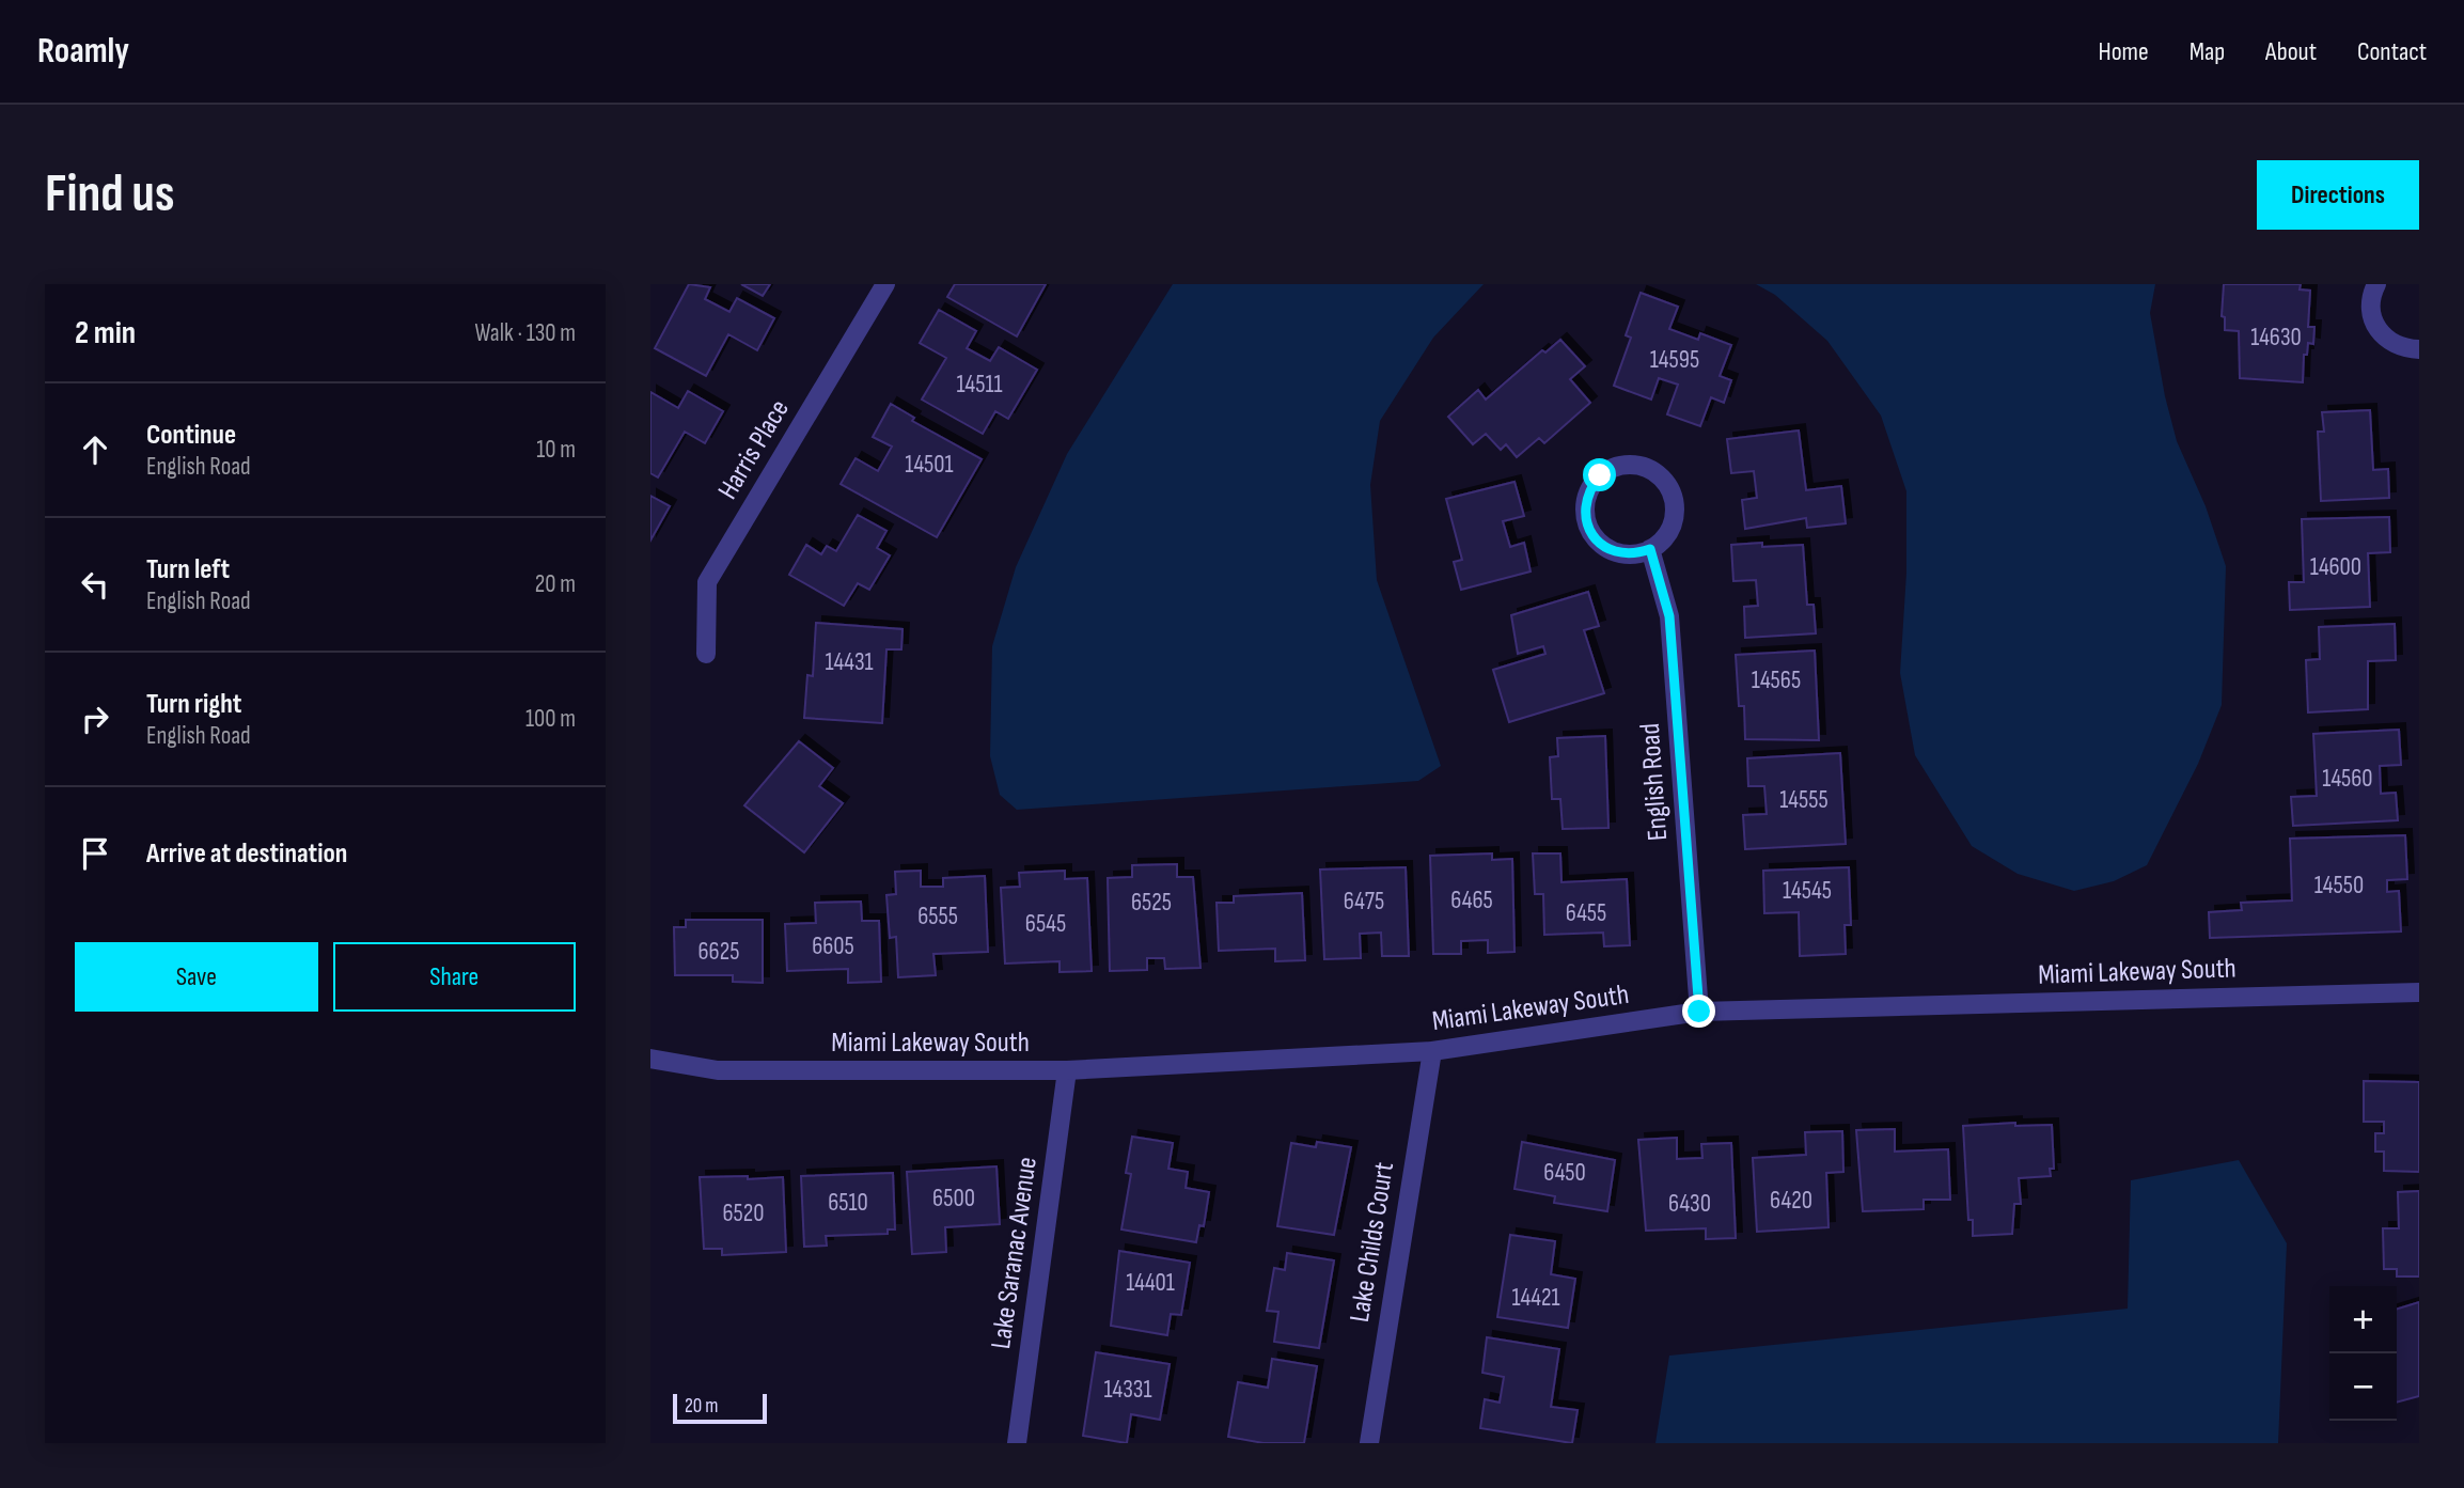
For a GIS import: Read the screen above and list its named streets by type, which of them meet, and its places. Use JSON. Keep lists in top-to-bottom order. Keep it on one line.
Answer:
{"streets":{"street":["Harris Place","English Road","Miami Lakeway South","Lake Childs Court","Lake Saranac Avenue"]},"crossings":[["English Road","Miami Lakeway South"],["Miami Lakeway South","Lake Childs Court"],["Miami Lakeway South","Lake Saranac Avenue"]],"house_numbers":["14630","14595","14511","14501","14600","14431","14565","14560","14555","14550","14545","6465","6475","6525","6455","6555","6545","6605","6625","6450","6500","6420","6510","6430","6520","14401","14421","14331"],"scale_bar":"20 m","page":{"header":"Roamly","nav":["Home","Map","About","Contact"],"buttons":["Directions",["Save","Share"]],"title":"Find us","heading":["2 min","Walk · 130 m"],"list":[["Continue","English Road","10 m"],["Turn left","English Road","20 m"],["Turn right","English Road","100 m"],"Arrive at destination"],"map_buttons":["+","−"],"scale":"20 m"}}
